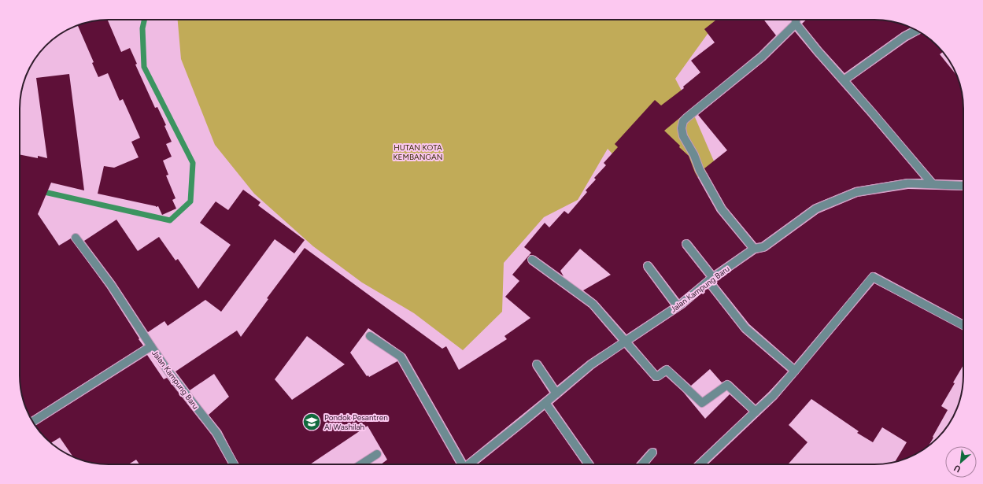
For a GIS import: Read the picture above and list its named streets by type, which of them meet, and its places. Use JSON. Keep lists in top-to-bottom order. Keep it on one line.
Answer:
{"streets":{"street":["Jalan Kampung Baru"]},"parks":["HUTAN KOTA KEMBANGAN"],"places":{"school or university":["Pondok Pesantren Al Washilah"]},"north":"bottom left"}
